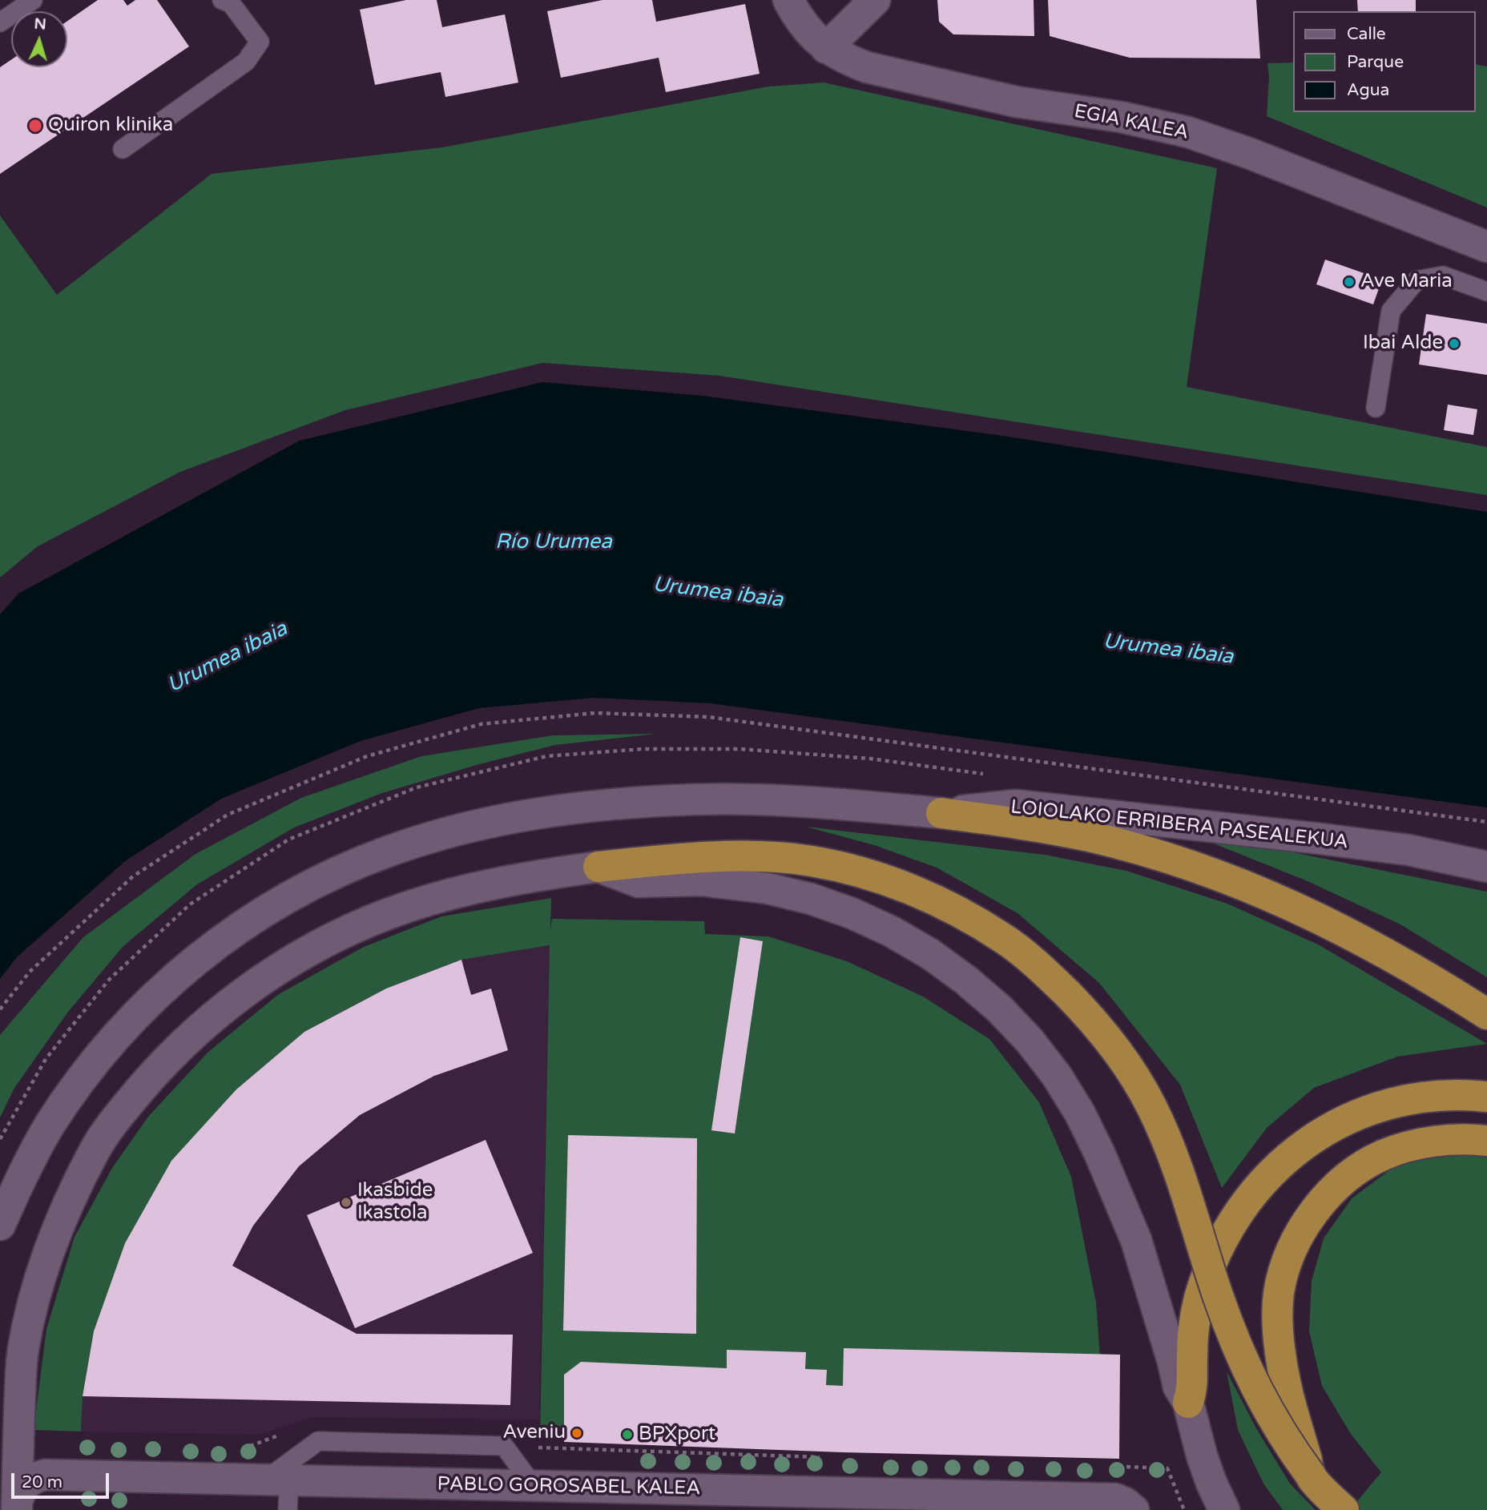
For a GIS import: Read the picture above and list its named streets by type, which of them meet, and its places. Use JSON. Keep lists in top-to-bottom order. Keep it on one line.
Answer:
{"streets":{"street":["EGIA KALEA","LOIOLAKO ERRIBERA PASEALEKUA","PABLO GOROSABEL KALEA"]},"water":["Río Urumea","Urumea ibaia"],"places":["Quiron klinika","Ave Maria","Ibai Alde","Ikasbide Ikastola","Aveniu","BPXport"],"legend":["Calle","Parque","Agua"],"scale_bar":"20 m","north":"top"}
